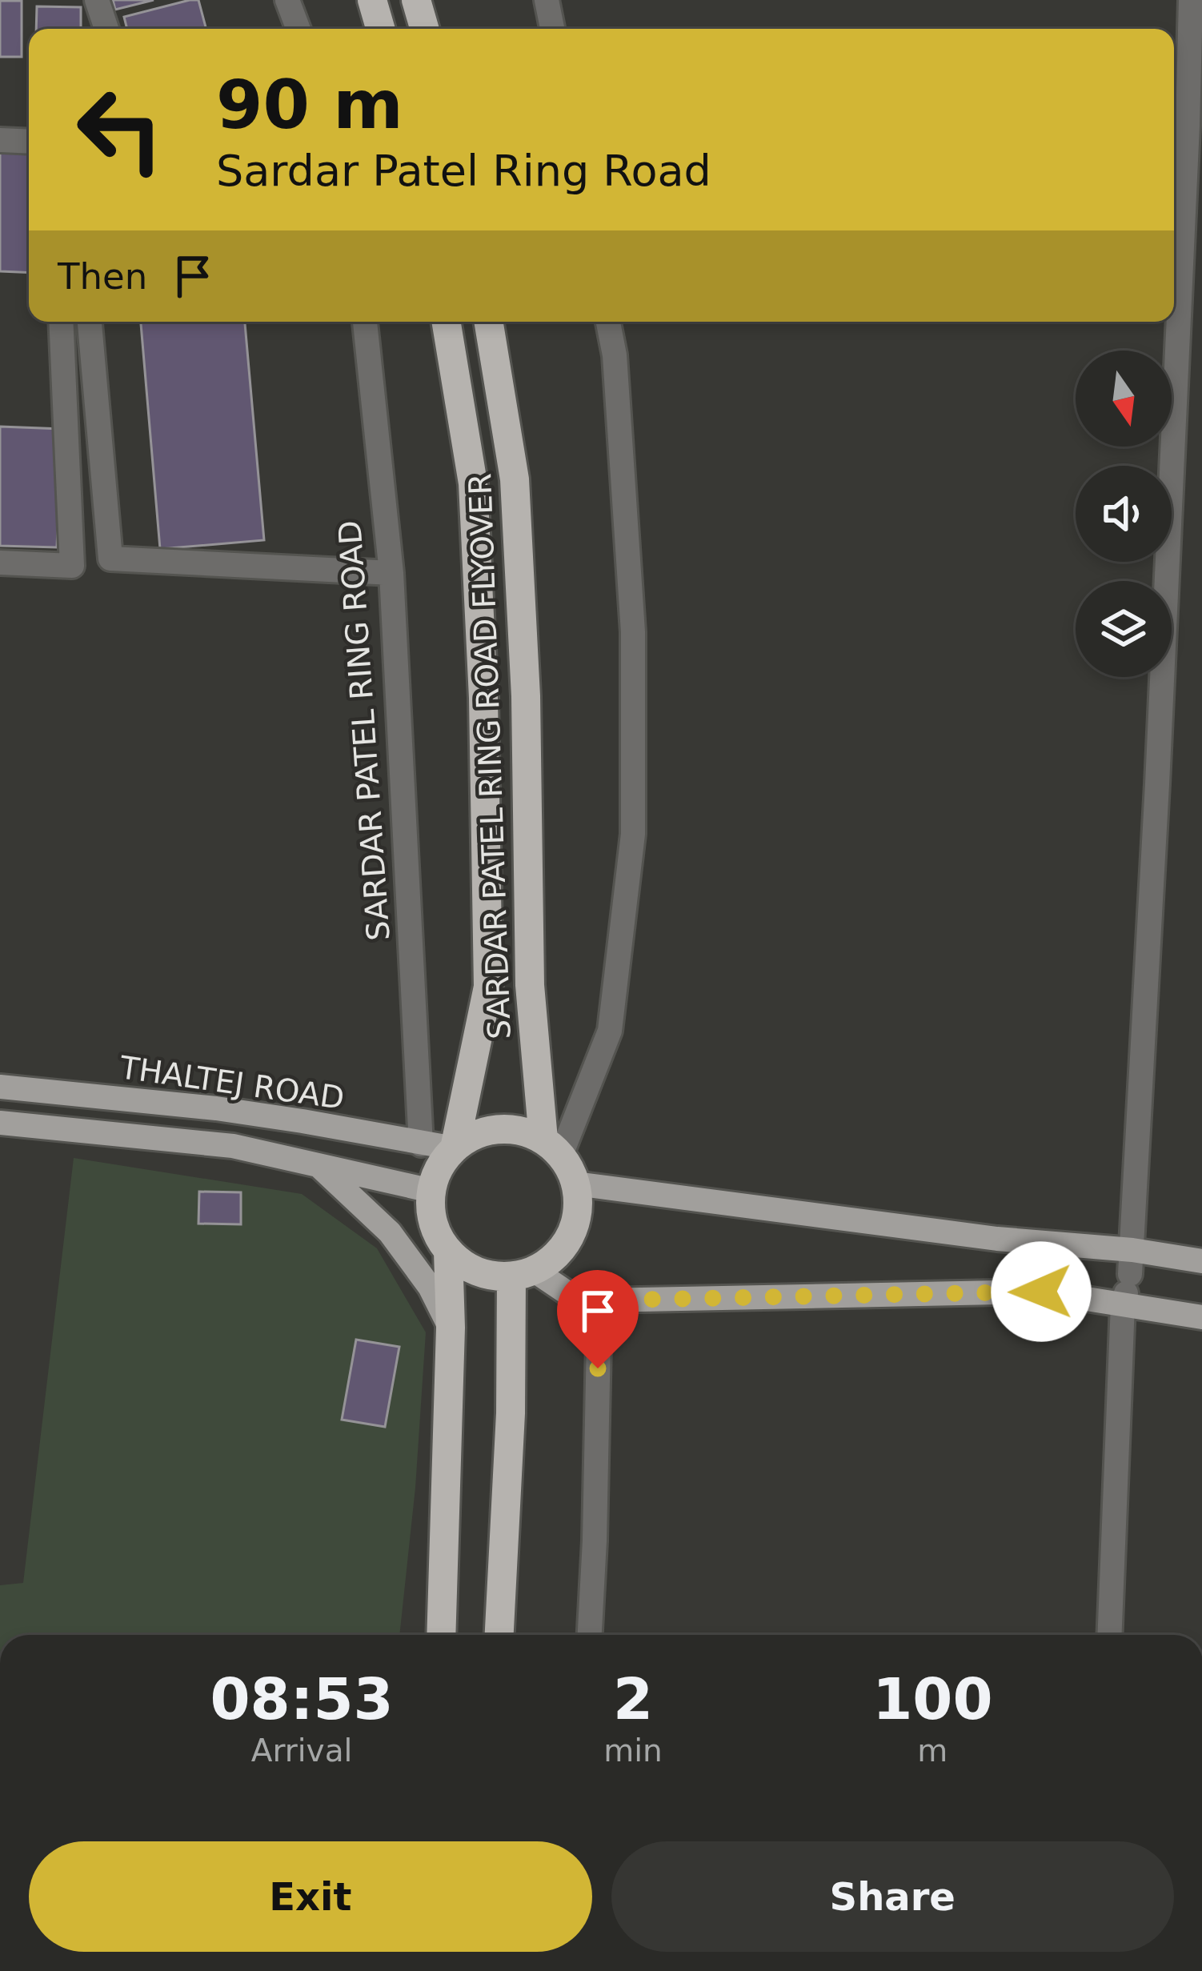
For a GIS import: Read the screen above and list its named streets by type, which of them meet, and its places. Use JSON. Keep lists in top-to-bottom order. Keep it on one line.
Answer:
{"streets":{"highway":["SARDAR PATEL RING ROAD FLYOVER"],"main road":["THALTEJ ROAD"],"street":["SARDAR PATEL RING ROAD"]},"crossings":[["SARDAR PATEL RING ROAD","THALTEJ ROAD"],["SARDAR PATEL RING ROAD FLYOVER","THALTEJ ROAD"]],"north":"bottom","page":{"turn":["90 m","Sardar Patel Ring Road"],"then":"Then","eta":["08:53","Arrival","2","min","100","m"],"buttons":["Exit","Share"]}}
